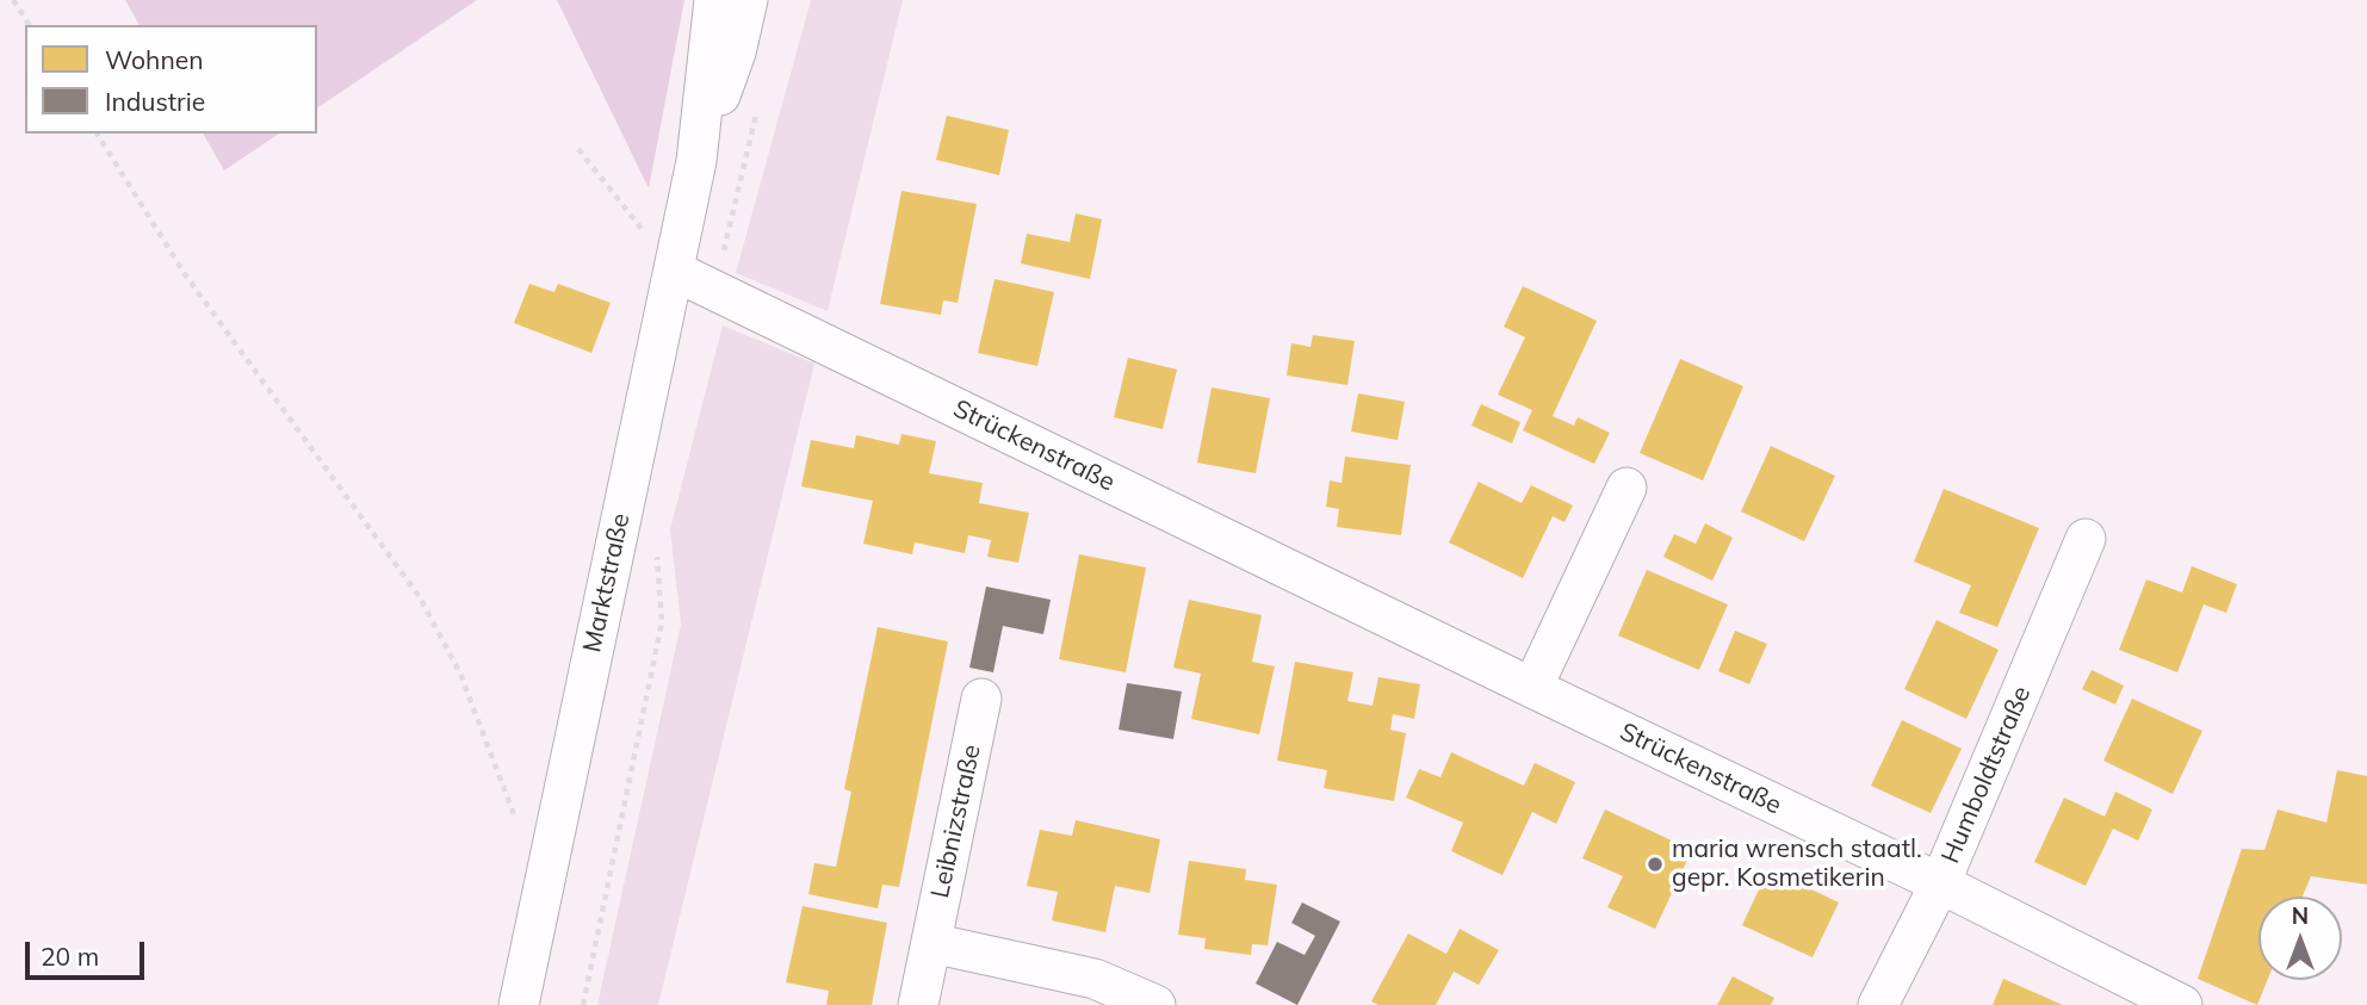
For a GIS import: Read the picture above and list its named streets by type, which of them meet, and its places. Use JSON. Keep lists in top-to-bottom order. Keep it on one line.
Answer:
{"streets":{"street":["Strückenstraße","Marktstraße","Humboldtstraße","Leibnizstraße"]},"crossings":[["Strückenstraße","Marktstraße"],["Strückenstraße","Humboldtstraße"]],"places":["maria wrensch staatl. gepr. Kosmetikerin"],"legend":["Wohnen","Industrie"],"scale_bar":"20 m","north":"top"}
